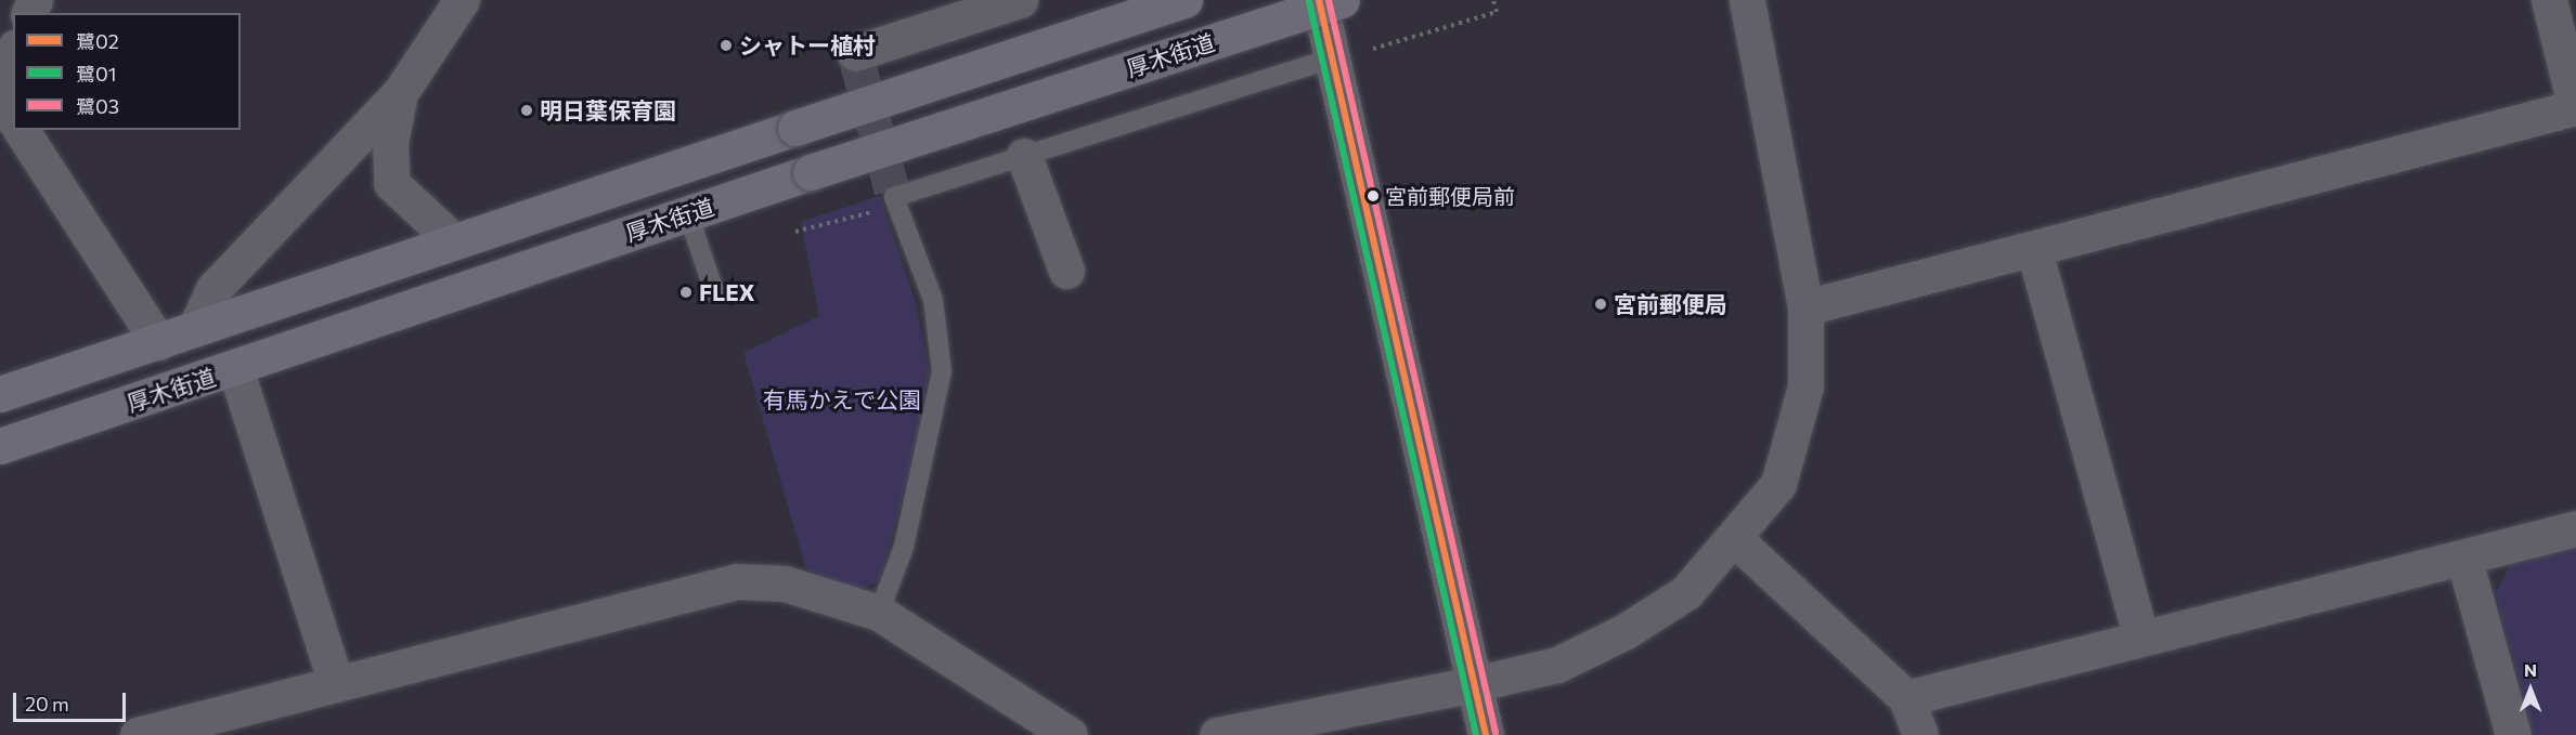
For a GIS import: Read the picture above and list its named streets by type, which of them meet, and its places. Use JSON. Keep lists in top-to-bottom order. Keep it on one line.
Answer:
{"streets":{"highway":["厚木街道"]},"parks":["有馬かえで公園"],"places":["シャトー植村","明日葉保育園","宮前郵便局前","FLEX","宮前郵便局"],"lines":["transit line 鷺02","transit line 鷺03","transit line 鷺01"],"legend":["鷺02","鷺01","鷺03"],"scale_bar":"20 m","north":"top"}
